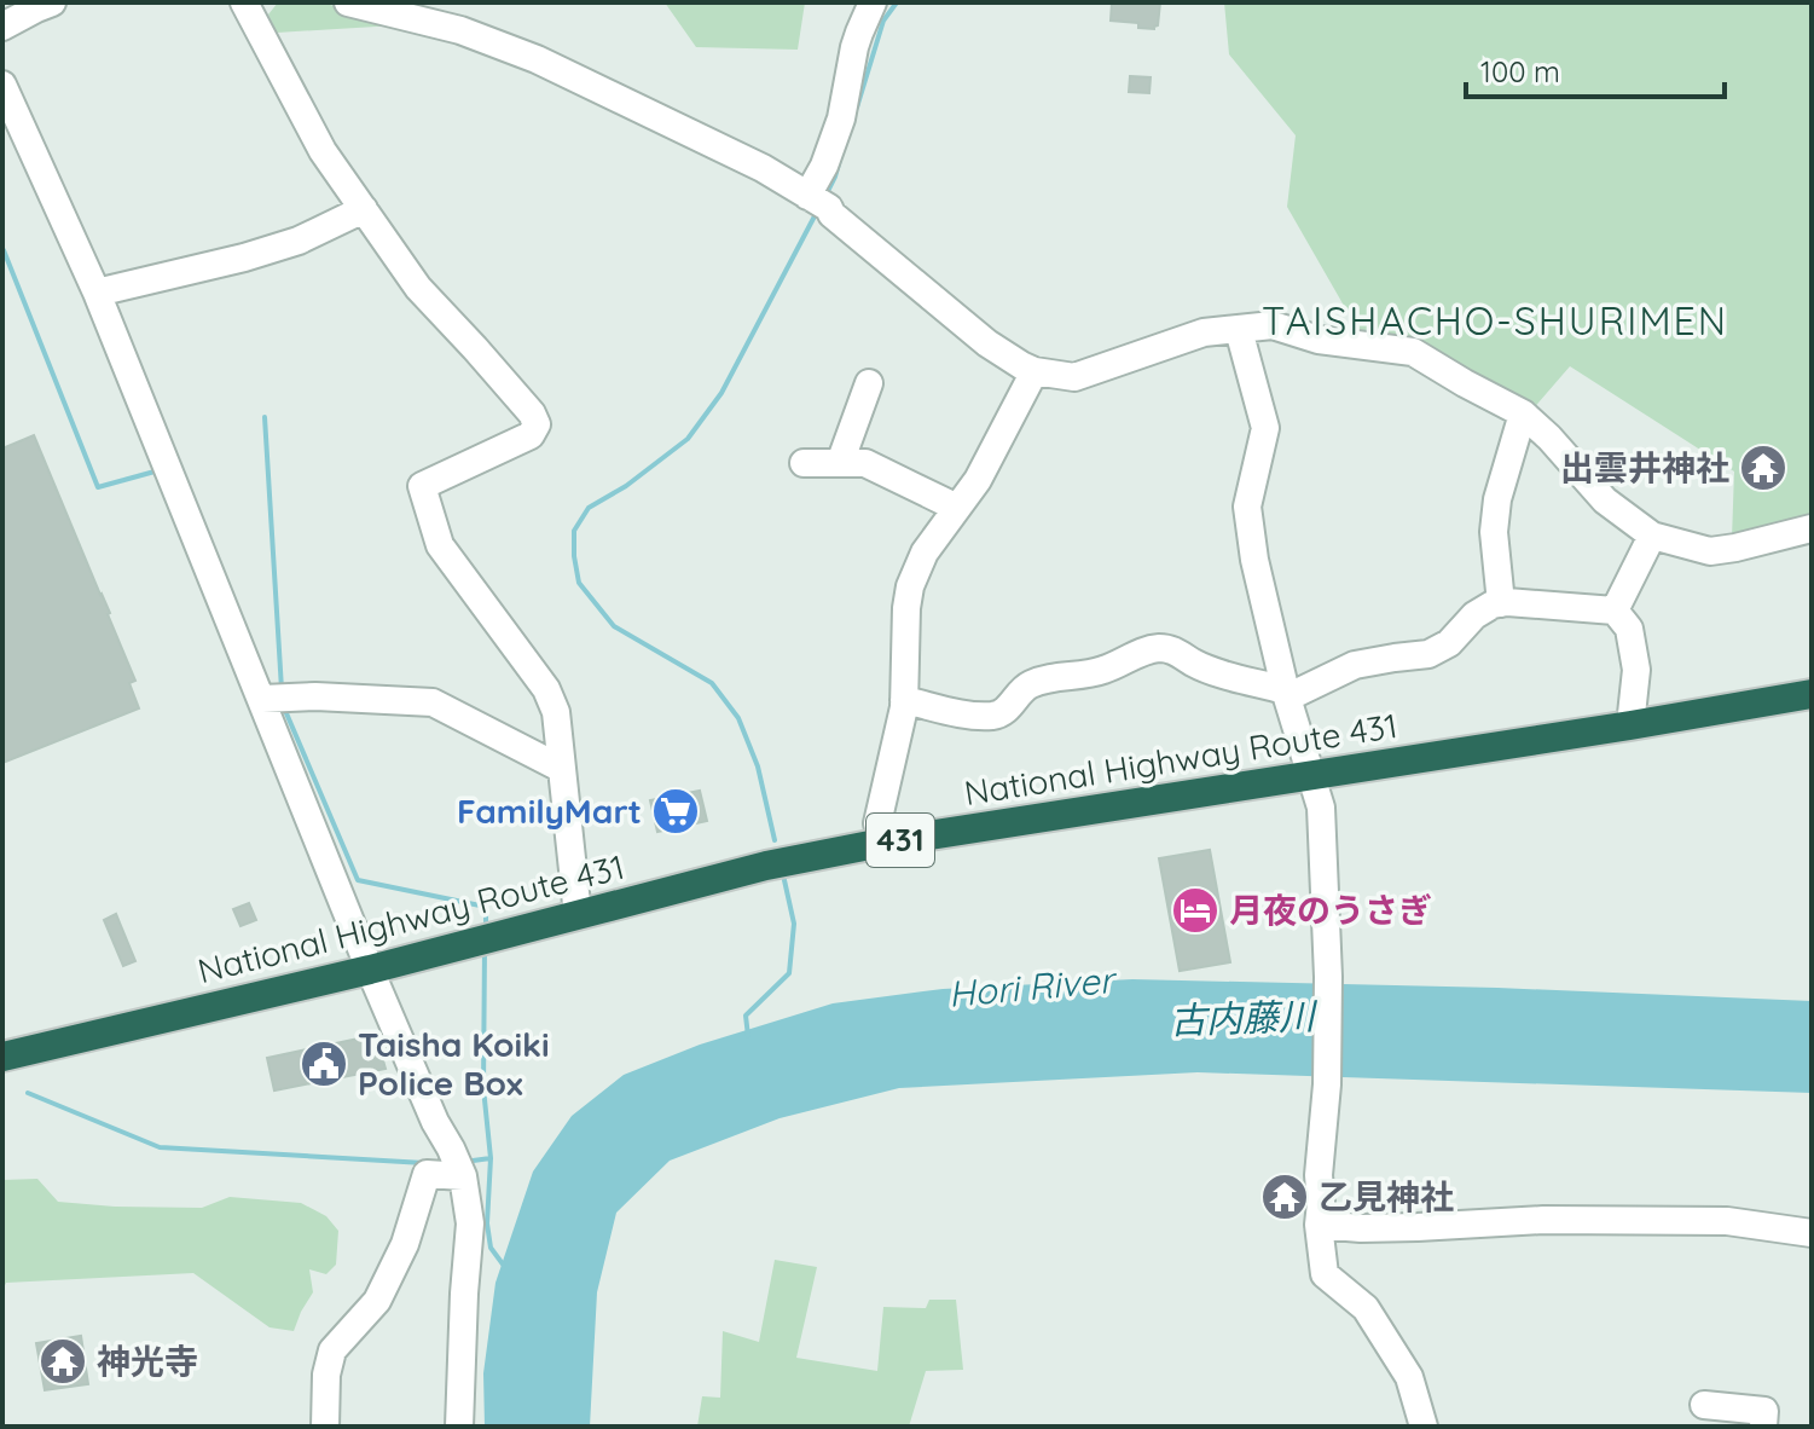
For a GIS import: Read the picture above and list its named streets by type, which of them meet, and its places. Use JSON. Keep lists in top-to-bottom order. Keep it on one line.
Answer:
{"streets":{"highway":["National Highway Route 431","431"]},"districts":["TAISHACHO-SHURIMEN"],"water":["Hori River","古内藤川"],"places":{"temple":["出雲井神社","乙見神社","神光寺"],"supermarket":["FamilyMart"],"hotel":["月夜のうさぎ"],"public building":["Taisha Koiki Police Box"]},"scale_bar":"100 m"}
